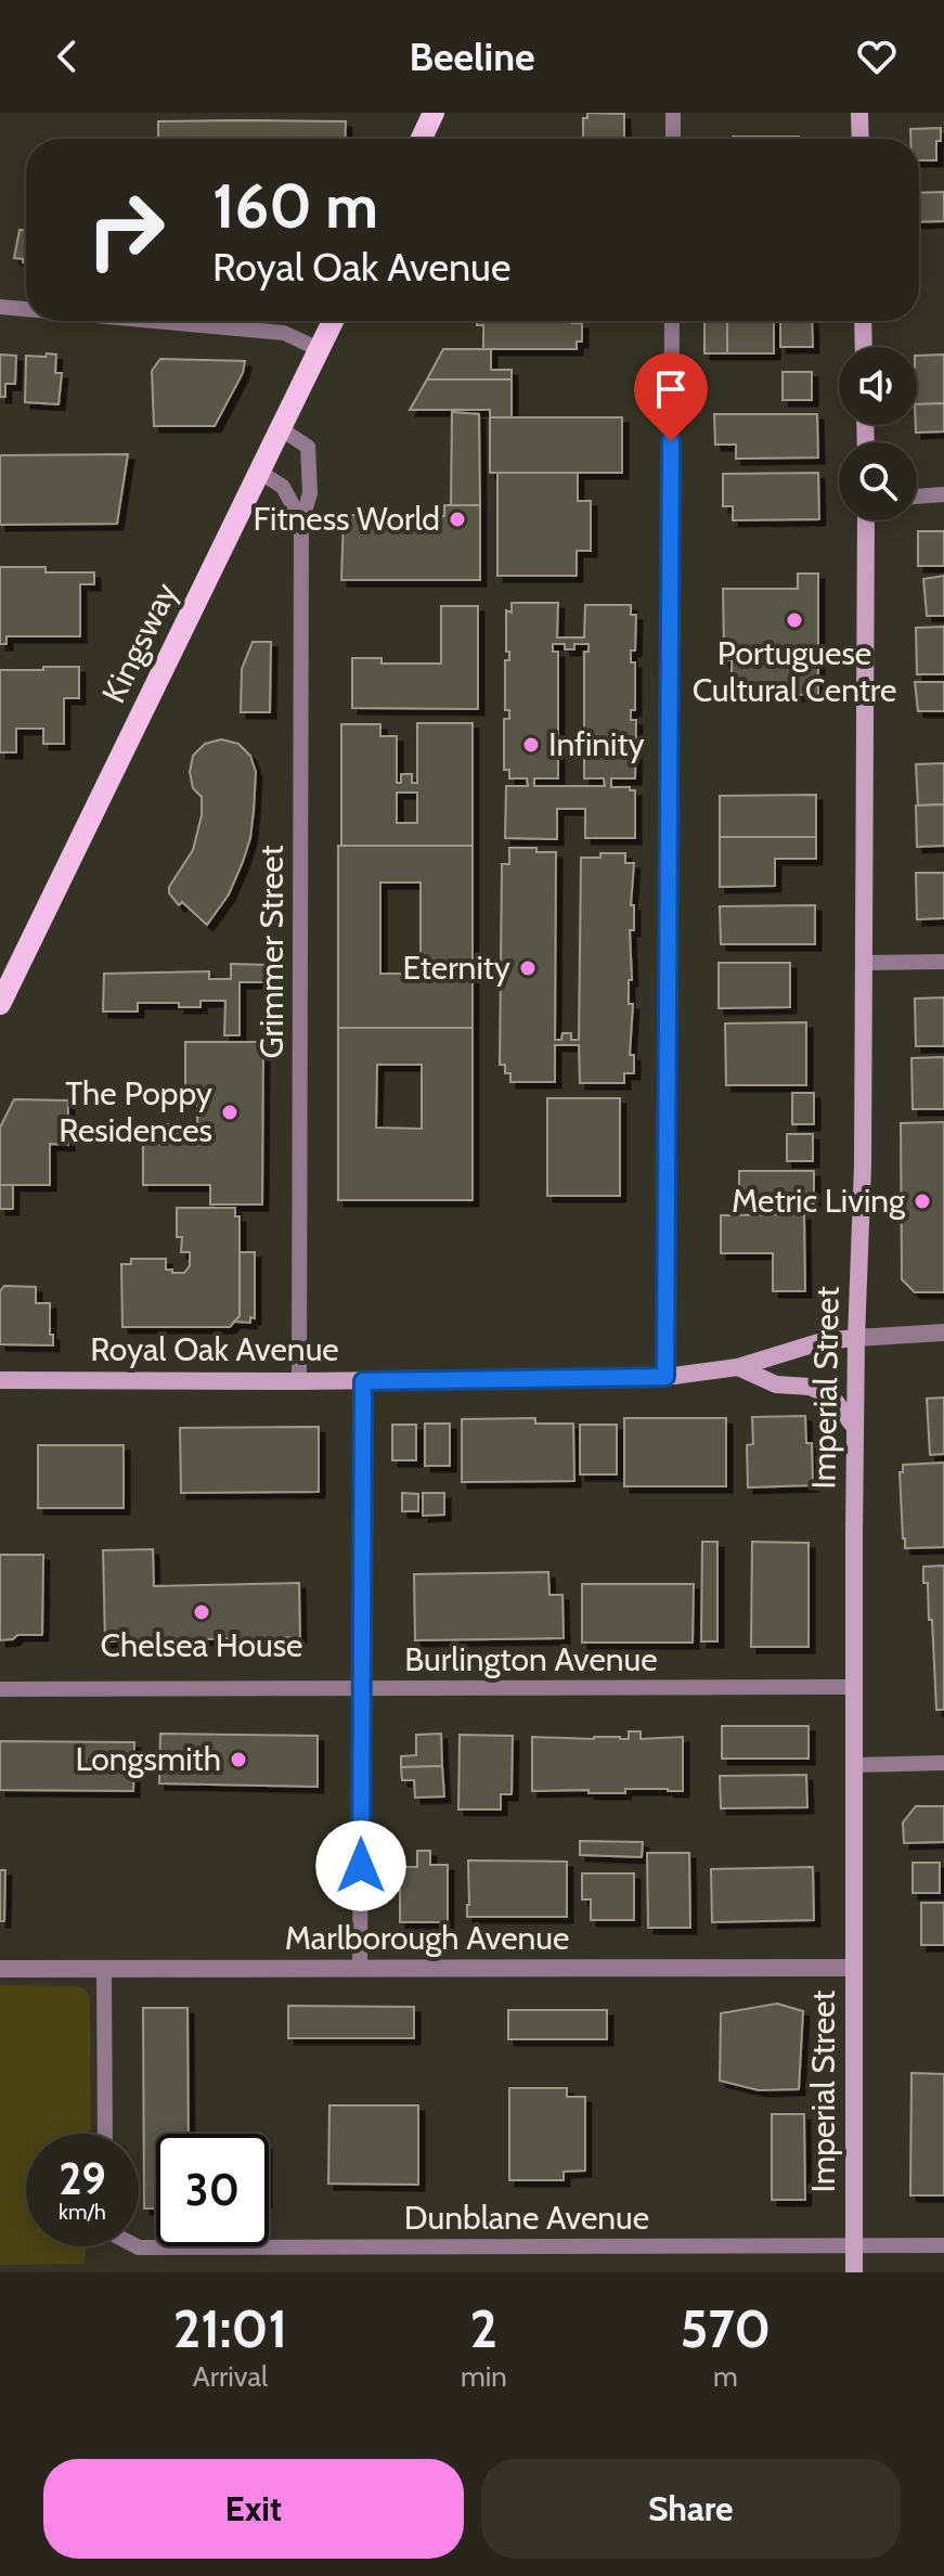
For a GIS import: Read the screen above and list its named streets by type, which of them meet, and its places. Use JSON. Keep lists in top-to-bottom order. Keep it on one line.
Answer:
{"streets":{"main road":["Kingsway","Royal Oak Avenue","Imperial Street"],"street":["Grimmer Street","Burlington Avenue","Marlborough Avenue","Dunblane Avenue"]},"crossings":[["Kingsway","Grimmer Street"],["Grimmer Street","Royal Oak Avenue"],["Royal Oak Avenue","Imperial Street"],["Imperial Street","Burlington Avenue"],["Imperial Street","Marlborough Avenue"],["Imperial Street","Dunblane Avenue"]],"places":["Fitness World","Portuguese Cultural Centre","Infinity","Eternity","The Poppy Residences","Metric Living","Chelsea House","Longsmith"],"page":{"header":"Beeline","turn":["160 m","Royal Oak Avenue"],"speed":"29 km/h","limit":"30","eta":["21:01","Arrival","2","min","570","m"],"buttons":["Exit","Share"]}}
